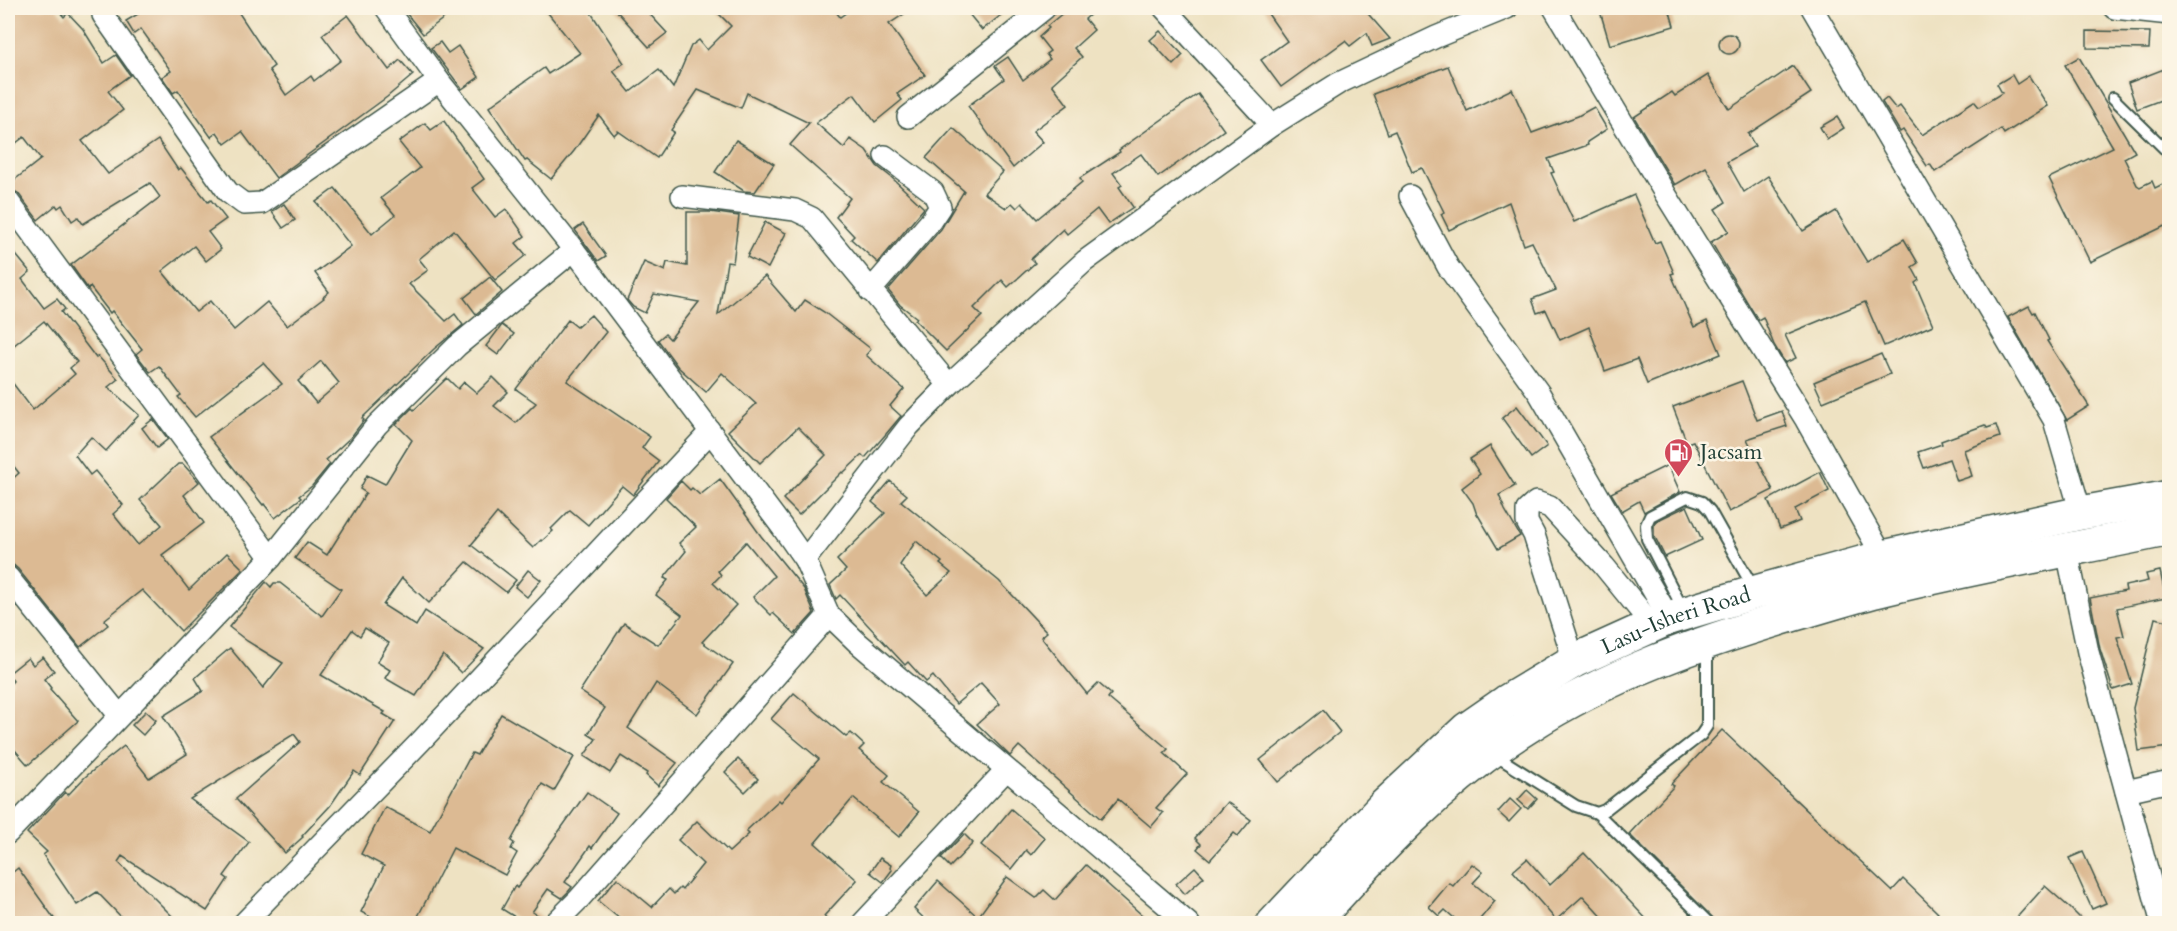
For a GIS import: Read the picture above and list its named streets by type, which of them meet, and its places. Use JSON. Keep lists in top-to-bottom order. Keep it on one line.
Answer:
{"streets":{"main road":["Lasu-Isheri Road"]},"places":{"fuel station":["Jacsam"]}}
